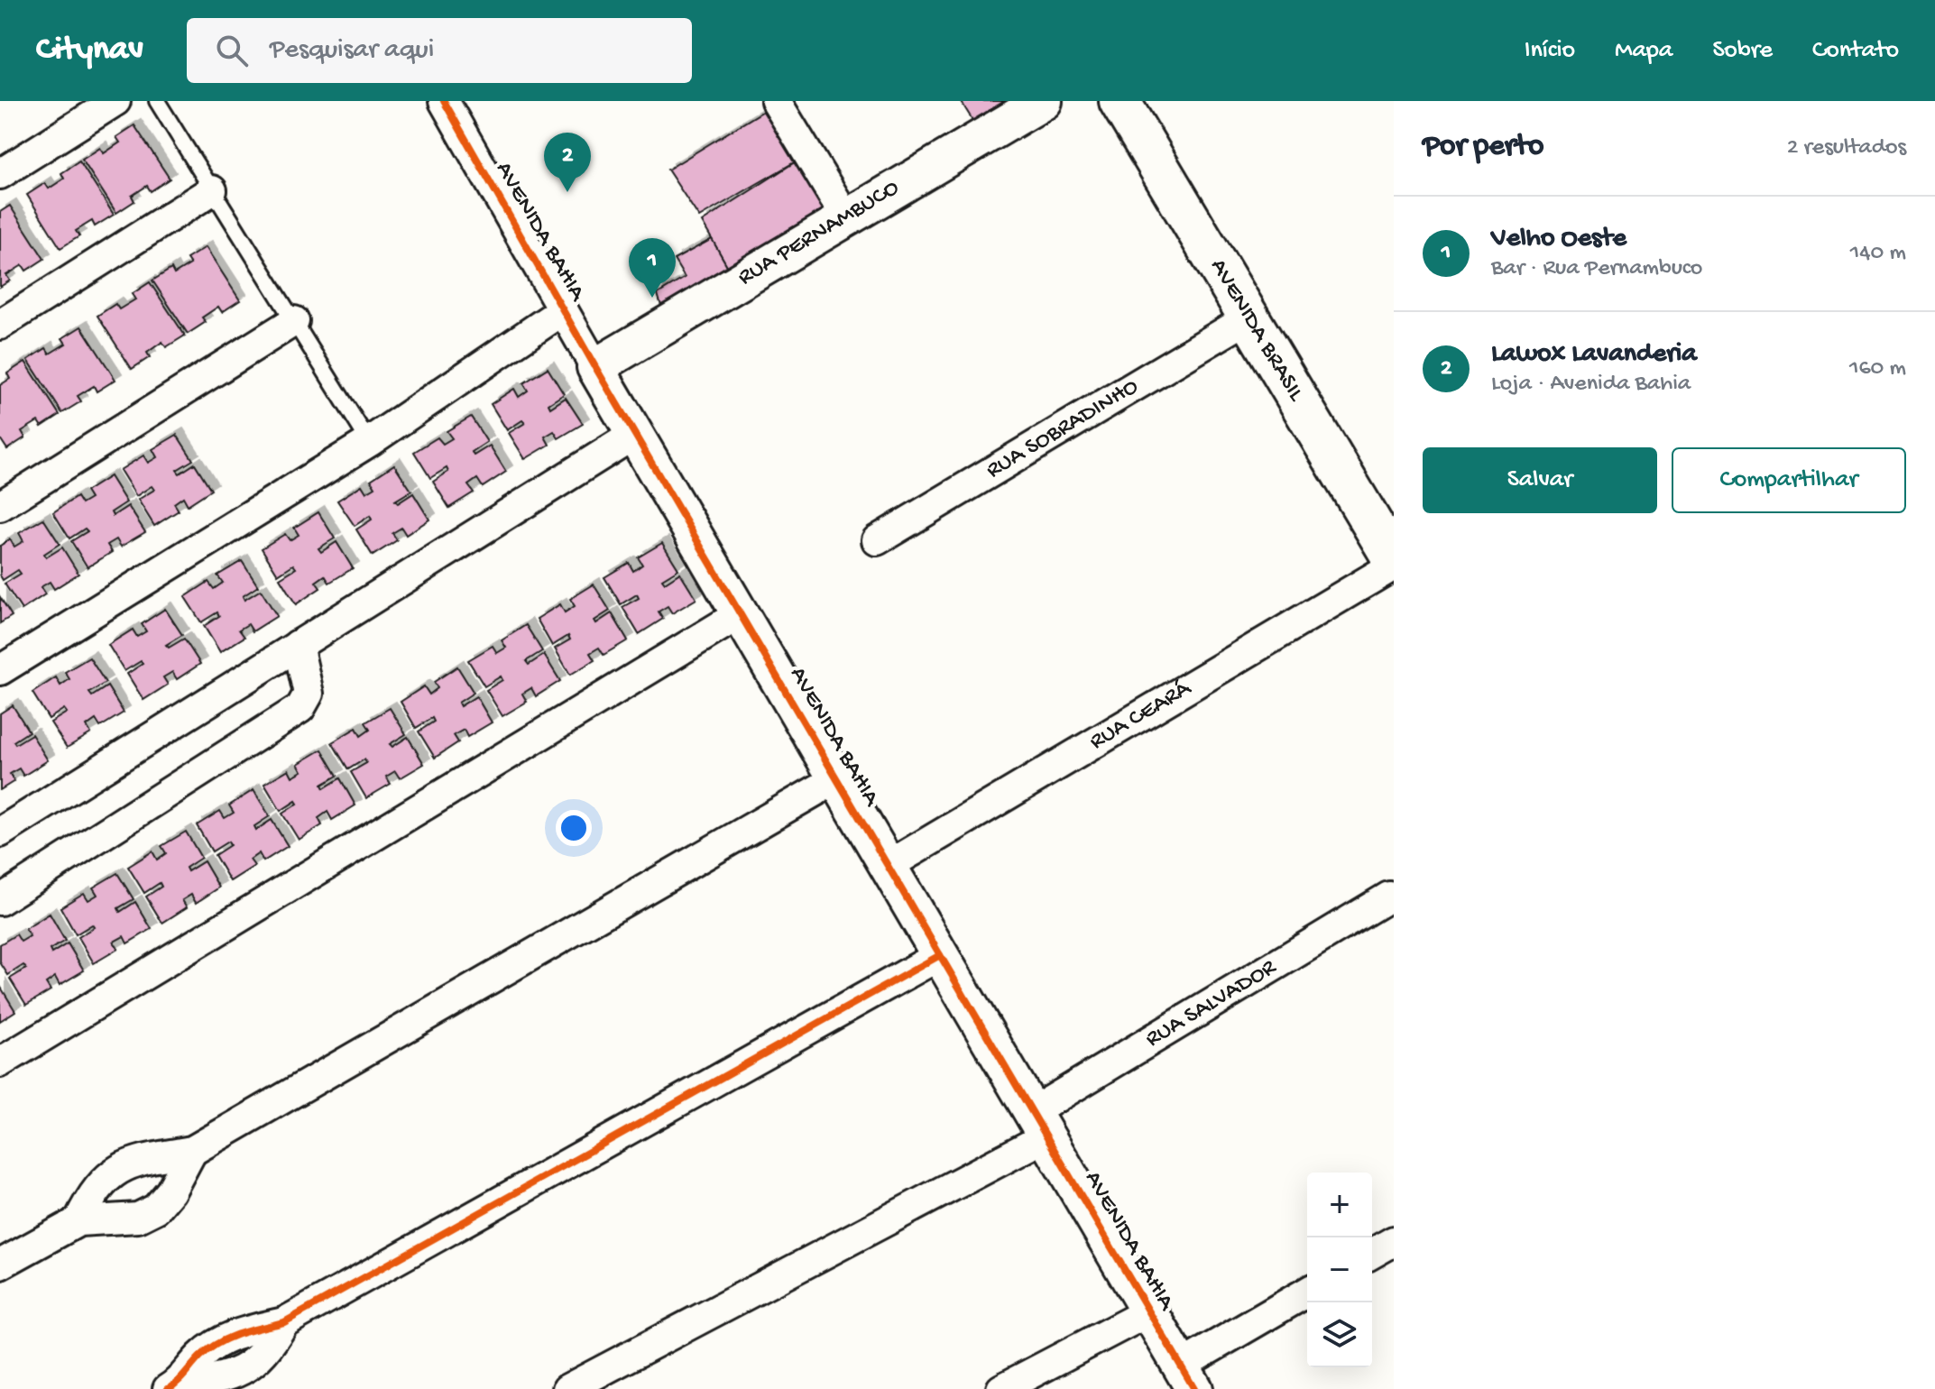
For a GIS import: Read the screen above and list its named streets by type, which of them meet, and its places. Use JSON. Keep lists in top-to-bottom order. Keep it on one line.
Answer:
{"streets":{"main road":["AVENIDA BRASIL"],"street":["AVENIDA BAHIA","RUA PERNAMBUCO","RUA SOBRADINHO","RUA CEARÁ","RUA SALVADOR"]},"crossings":[["AVENIDA BAHIA","RUA PERNAMBUCO"],["AVENIDA BAHIA","RUA CEARÁ"],["AVENIDA BAHIA","RUA SALVADOR"],["AVENIDA BRASIL","RUA SOBRADINHO"],["AVENIDA BRASIL","RUA CEARÁ"]],"page":{"header":"Citynav","search":"Pesquisar aqui","nav":["Início","Mapa","Sobre","Contato"],"heading":["Por perto","2 resultados"],"pins":["2","1"],"list":[{"mark":"1","name":"Velho Oeste","note":"Bar · Rua Pernambuco","value":"140 m"},{"mark":"2","name":"Lawox Lavanderia","note":"Loja · Avenida Bahia","value":"160 m"}],"buttons":["Salvar","Compartilhar"],"map_buttons":["+","−"]}}
